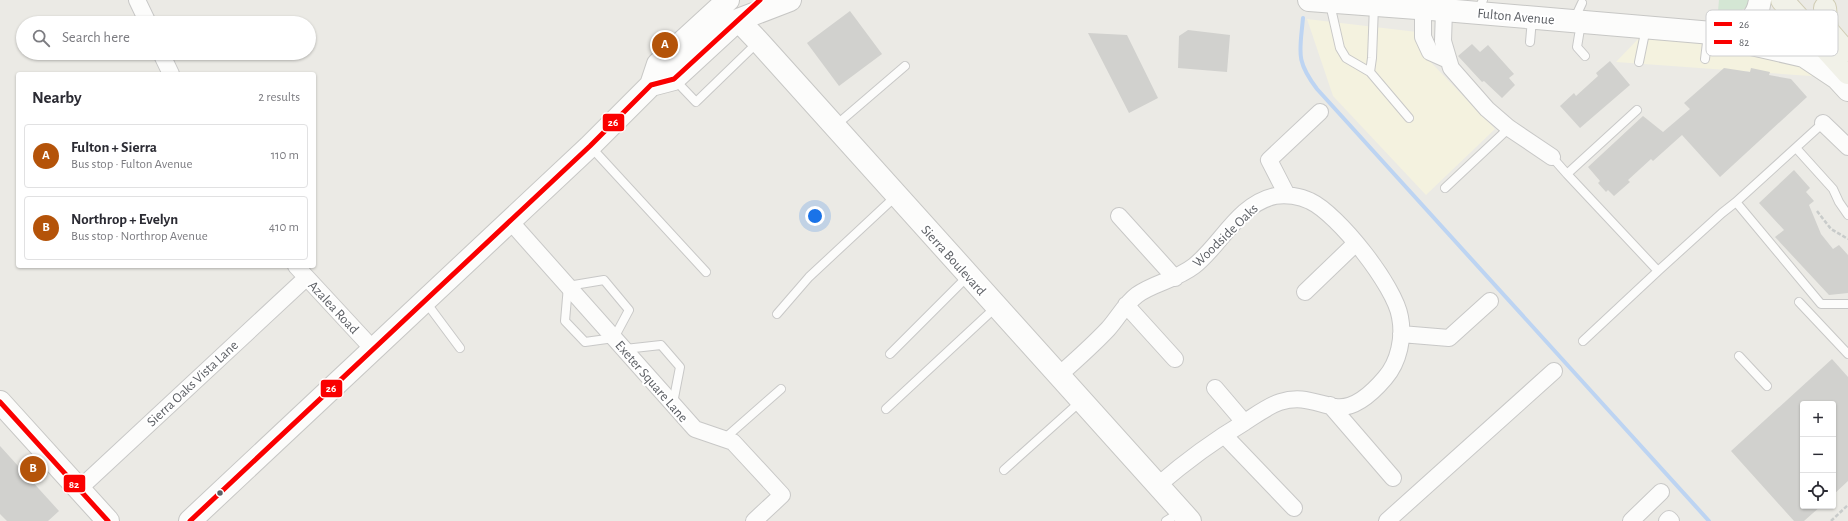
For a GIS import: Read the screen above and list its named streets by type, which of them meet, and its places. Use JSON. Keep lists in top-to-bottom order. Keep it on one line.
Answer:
{"streets":{"street":["Fulton Avenue","Woodside Oaks","Sierra Boulevard","Azalea Road","Exeter Square Lane","Sierra Oaks Vista Lane"]},"crossings":[["Woodside Oaks","Sierra Boulevard"],["Azalea Road","Sierra Oaks Vista Lane"]],"lines":["transit line 26","transit line 82"],"legend":["26","82"],"page":{"search":"Search here","pins":["A","B"],"heading":["Nearby","2 results"],"list":[{"mark":"A","name":"Fulton + Sierra","note":"Bus stop · Fulton Avenue","value":"110 m"},{"mark":"B","name":"Northrop + Evelyn","note":"Bus stop · Northrop Avenue","value":"410 m"}],"map_buttons":["+","−"]}}
